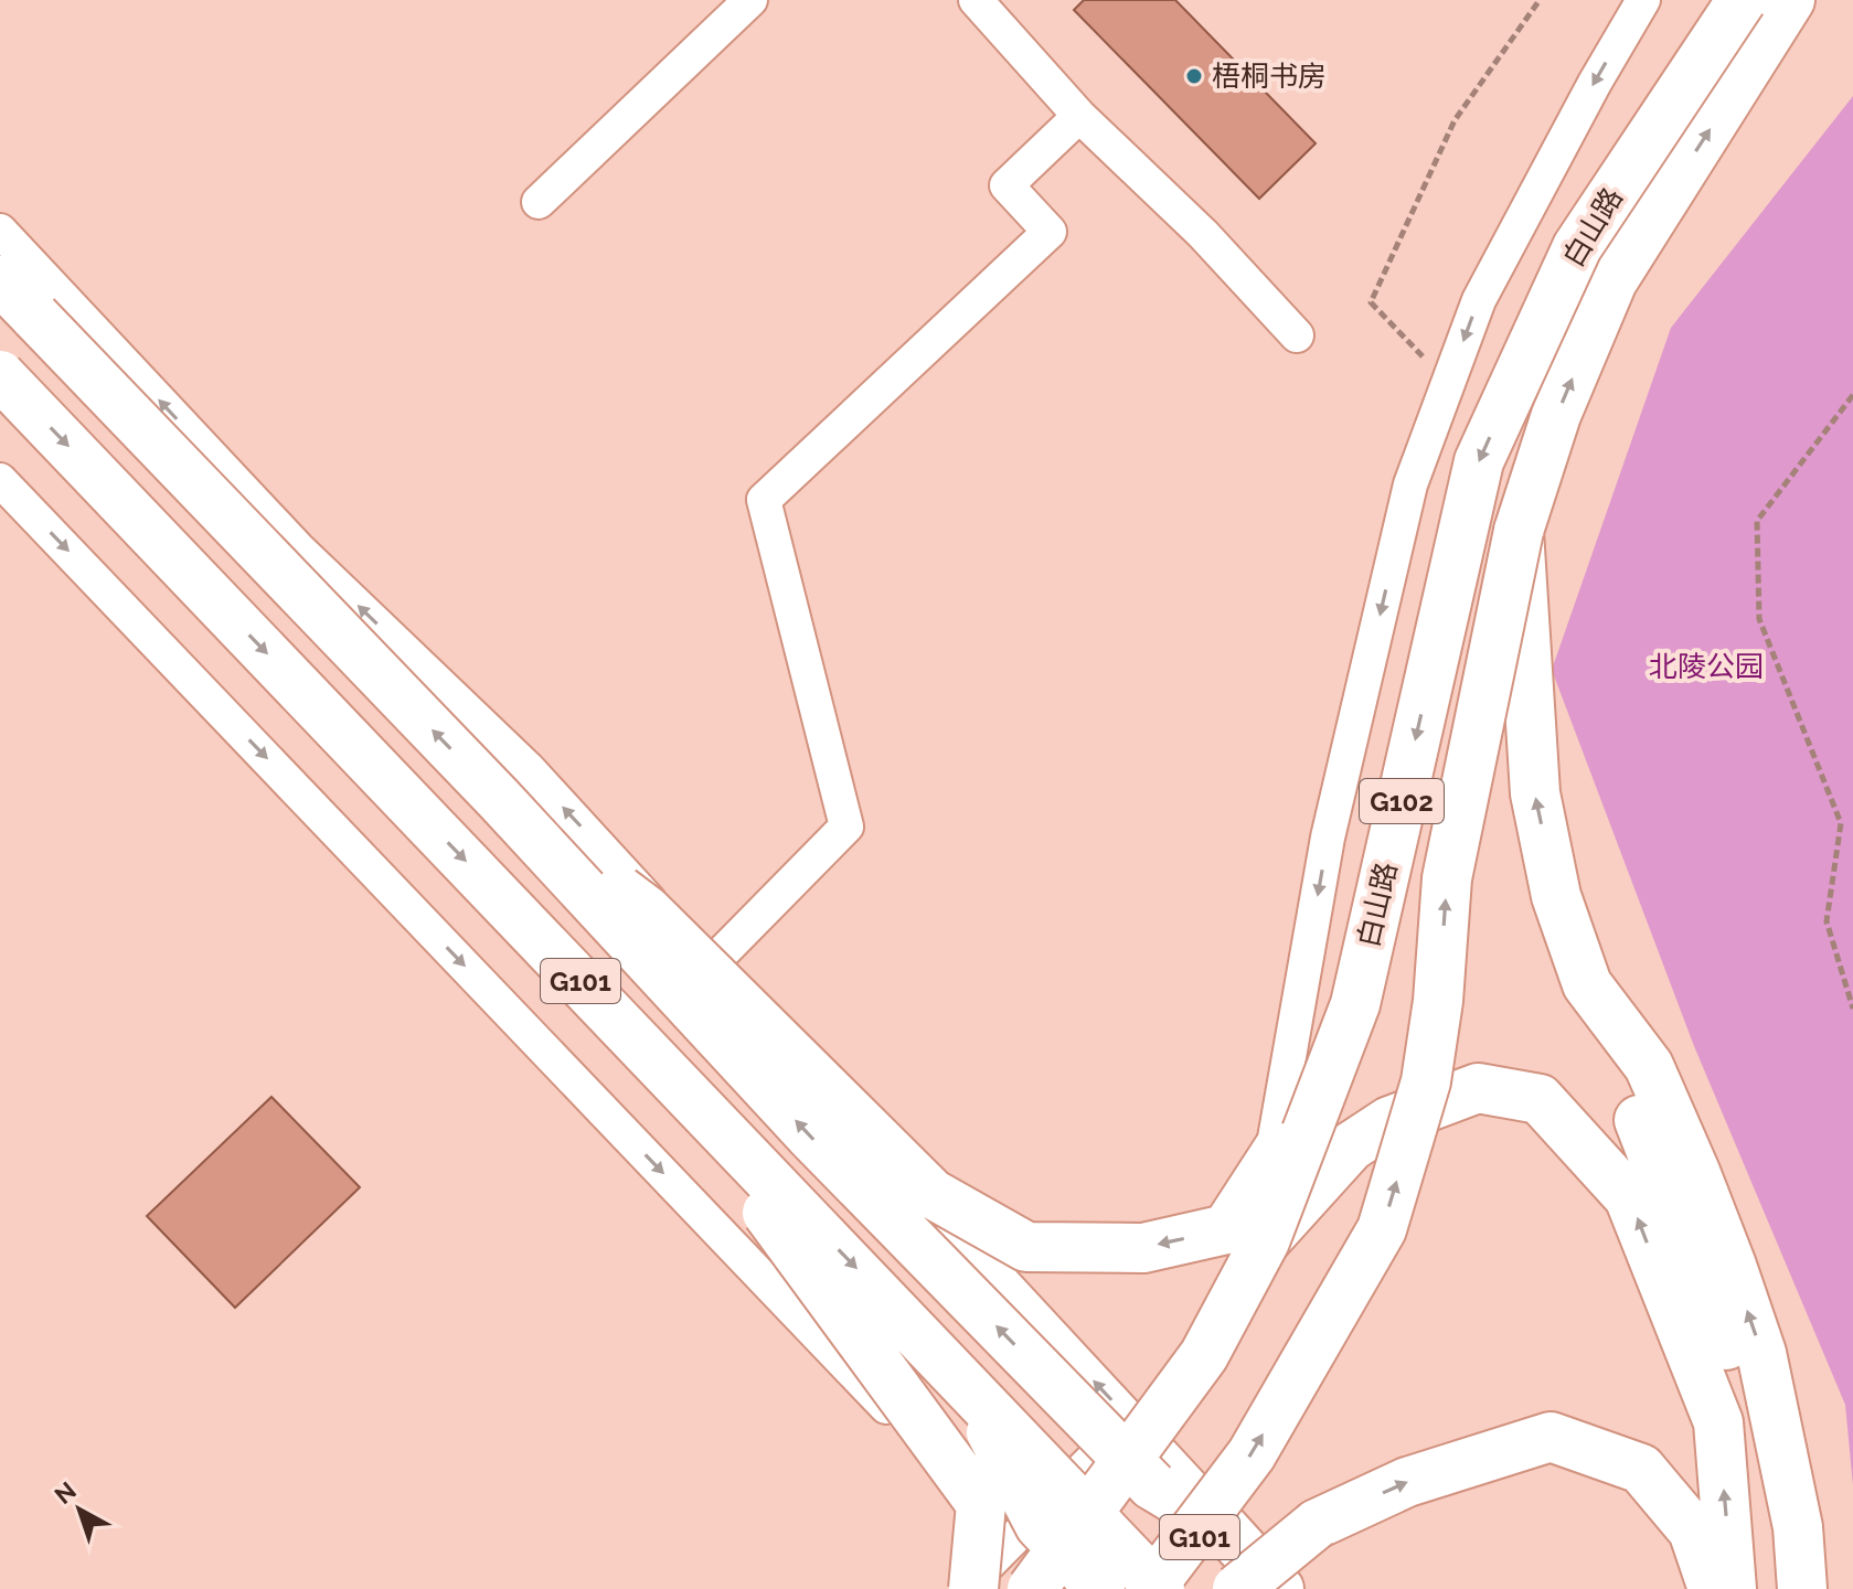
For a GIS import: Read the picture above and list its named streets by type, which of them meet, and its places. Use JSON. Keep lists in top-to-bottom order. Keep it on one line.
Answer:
{"streets":{"highway":["白山路","G102","G101"]},"parks":["北陵公园"],"places":["梧桐书房"],"north":"top left"}
